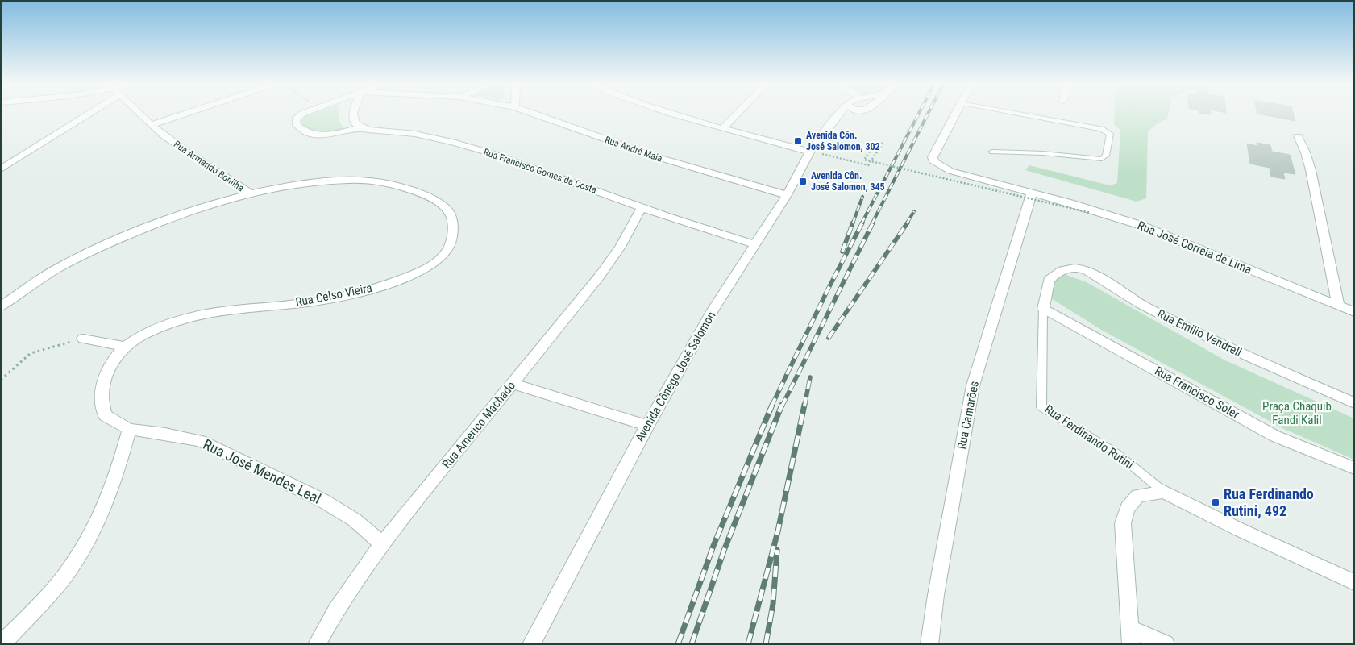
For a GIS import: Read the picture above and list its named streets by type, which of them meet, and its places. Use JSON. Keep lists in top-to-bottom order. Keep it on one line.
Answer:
{"streets":{"street":["Rua André Maia","Rua Armando Bonilha","Rua Francisco Gomes da Costa","Rua José Correia de Lima","Rua Celso Vieira","Rua Emilio Vendrell","Avenida Cônego José Salomon","Rua Francisco Soler","Rua Camarões","Rua Americo Machado","Rua Ferdinando Rutini","Rua José Mendes Leal"]},"crossings":[["Rua André Maia","Avenida Cônego José Salomon"],["Rua Armando Bonilha","Rua Celso Vieira"],["Rua Francisco Gomes da Costa","Avenida Cônego José Salomon"],["Rua Francisco Gomes da Costa","Rua Americo Machado"],["Rua José Correia de Lima","Rua Camarões"],["Rua Celso Vieira","Rua José Mendes Leal"],["Rua Emilio Vendrell","Rua Ferdinando Rutini"],["Rua Francisco Soler","Rua Ferdinando Rutini"],["Rua Americo Machado","Rua José Mendes Leal"]],"parks":["Praça Chaquib Fandi Kalil"],"places":{"transit":["Avenida Côn. José Salomon, 302","Avenida Côn. José Salomon, 345","Rua Ferdinando Rutini, 492"]}}
